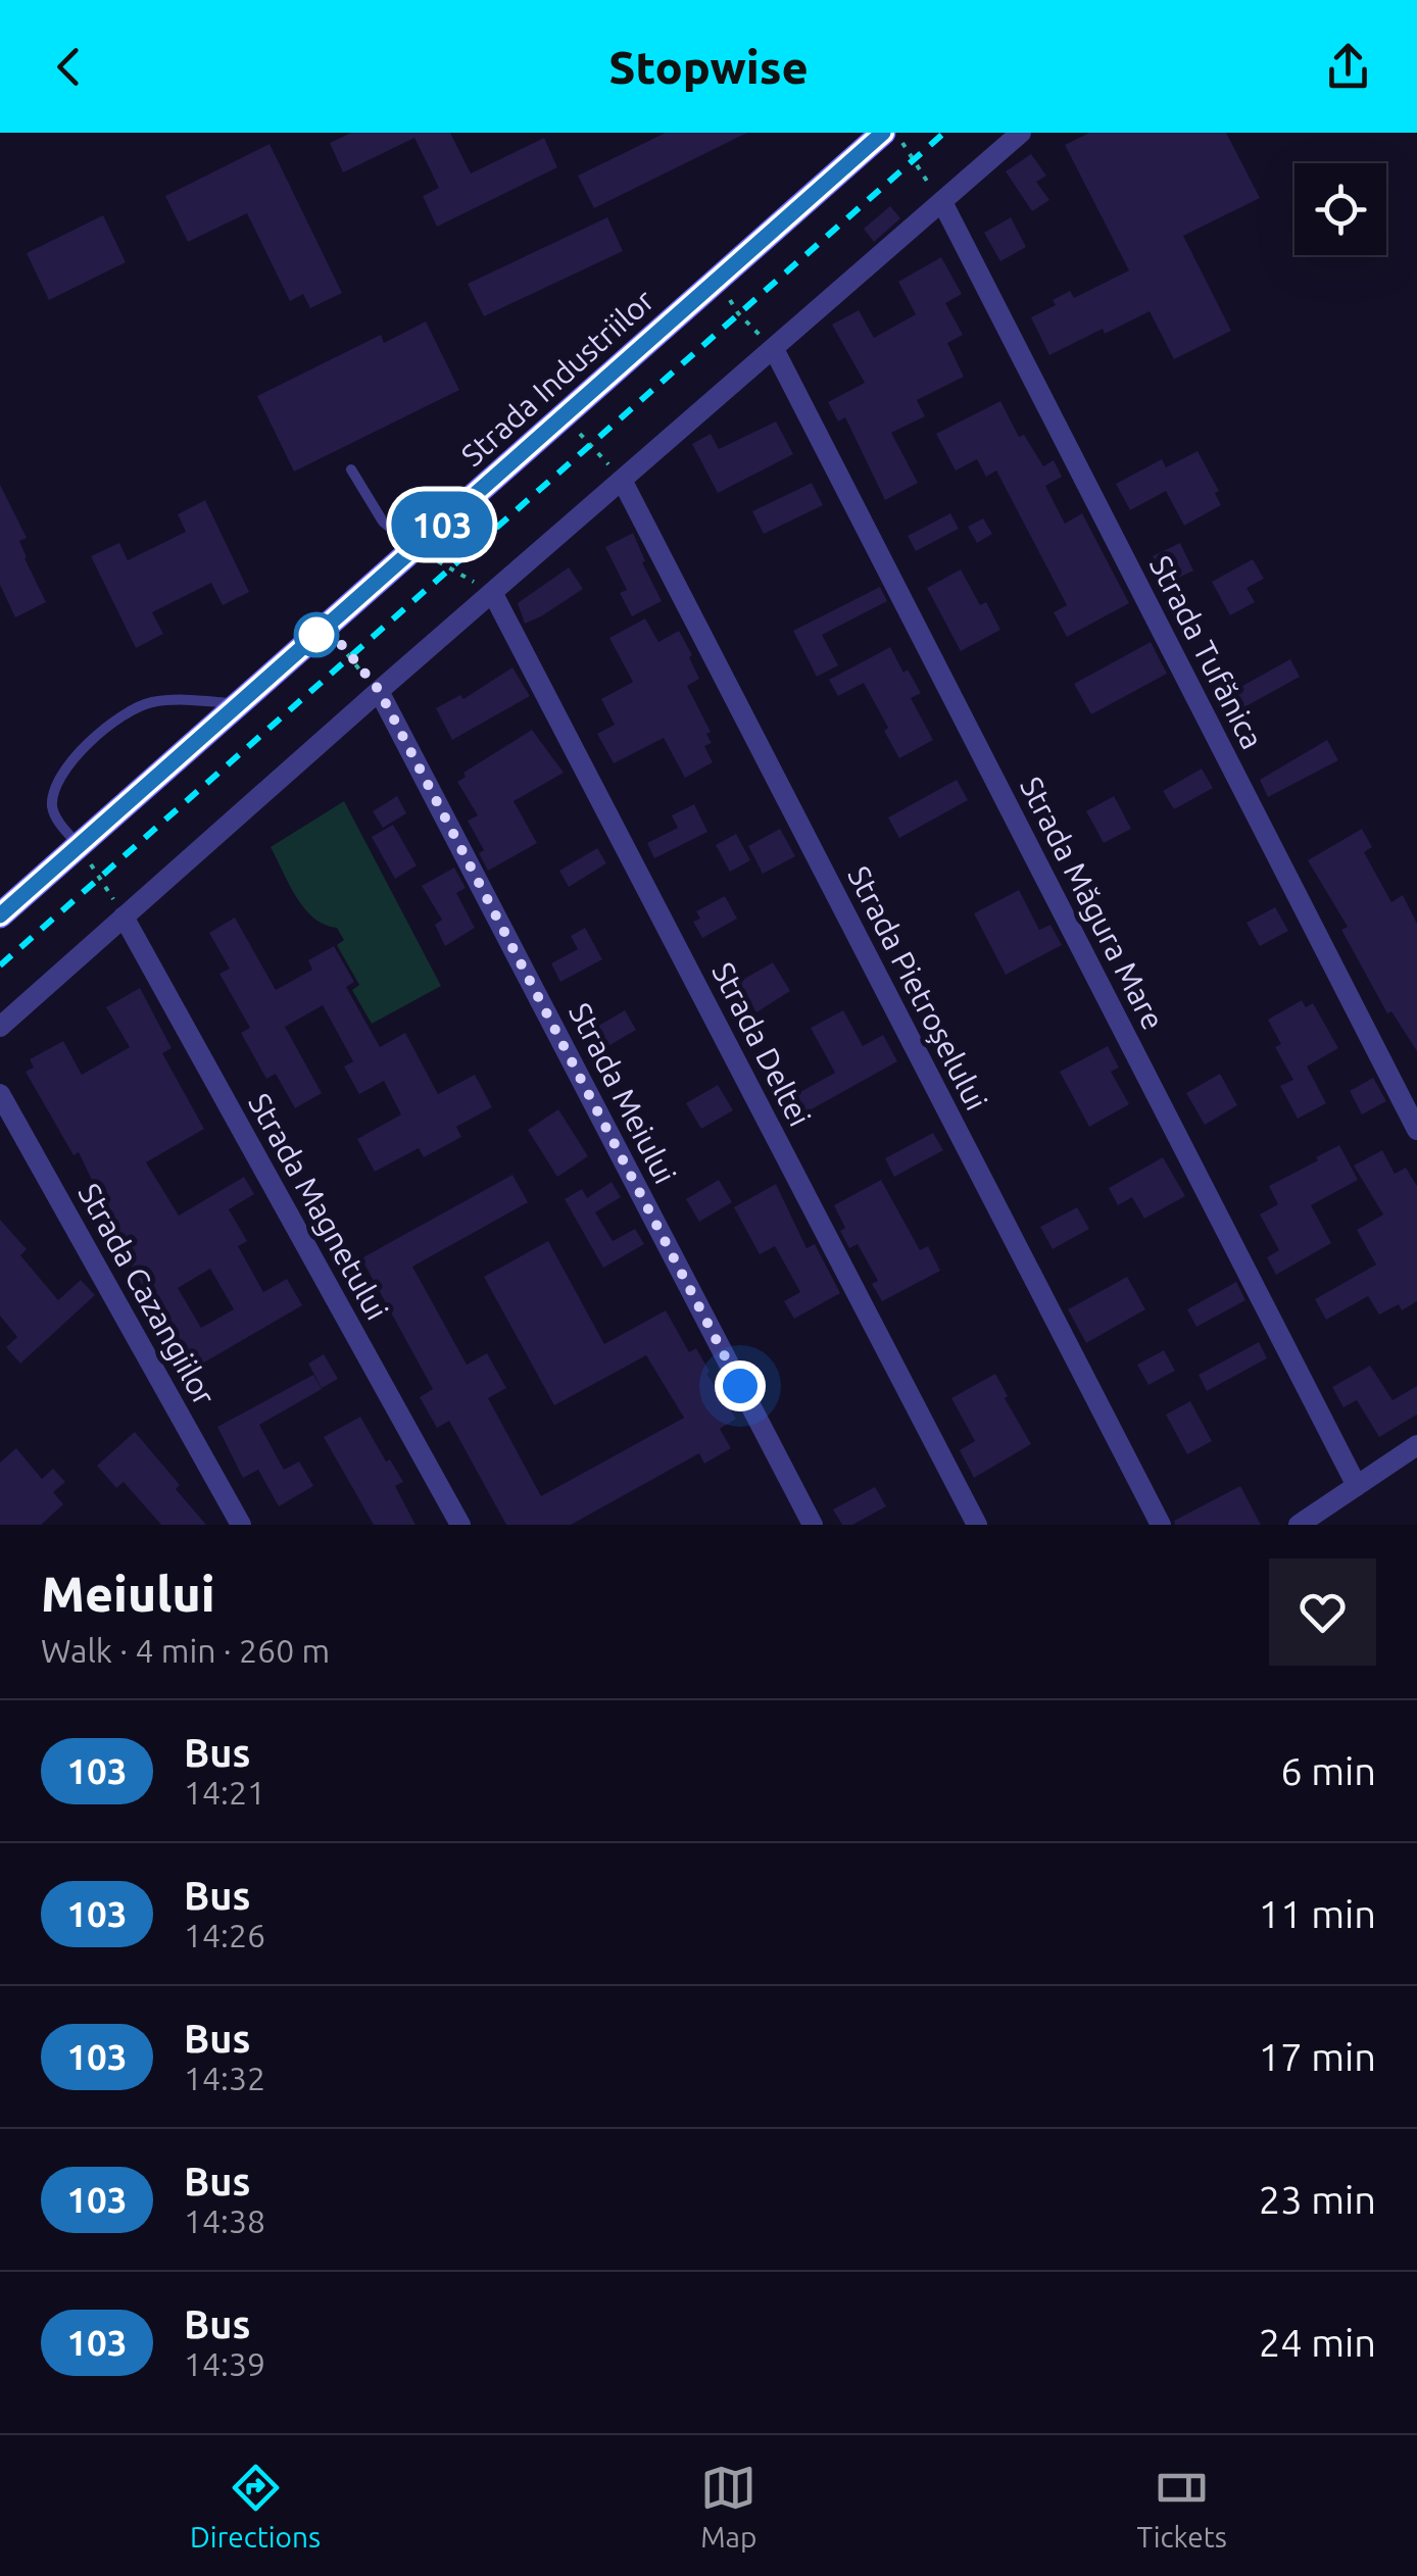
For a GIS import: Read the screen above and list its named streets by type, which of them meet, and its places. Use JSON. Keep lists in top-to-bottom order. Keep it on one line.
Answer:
{"streets":{"main road":["Strada Industriilor"],"street":["Strada Tufănica","Strada Măgura Mare","Strada Pietroșelului","Strada Deltei","Strada Meiului","Strada Magnetului","Strada Cazangiilor"]},"lines":["bus line 103"],"page":{"header":"Stopwise","on_map":"103","heading":["Meiului","Walk · 4 min · 260 m"],"list":[{"mark":"103","name":"Bus","note":"14:21","value":"6 min"},{"mark":"103","name":"Bus","note":"14:26","value":"11 min"},{"mark":"103","name":"Bus","note":"14:32","value":"17 min"},{"mark":"103","name":"Bus","note":"14:38","value":"23 min"},{"mark":"103","name":"Bus","note":"14:39","value":"24 min"}],"tabs":["Directions","Map","Tickets"]}}
